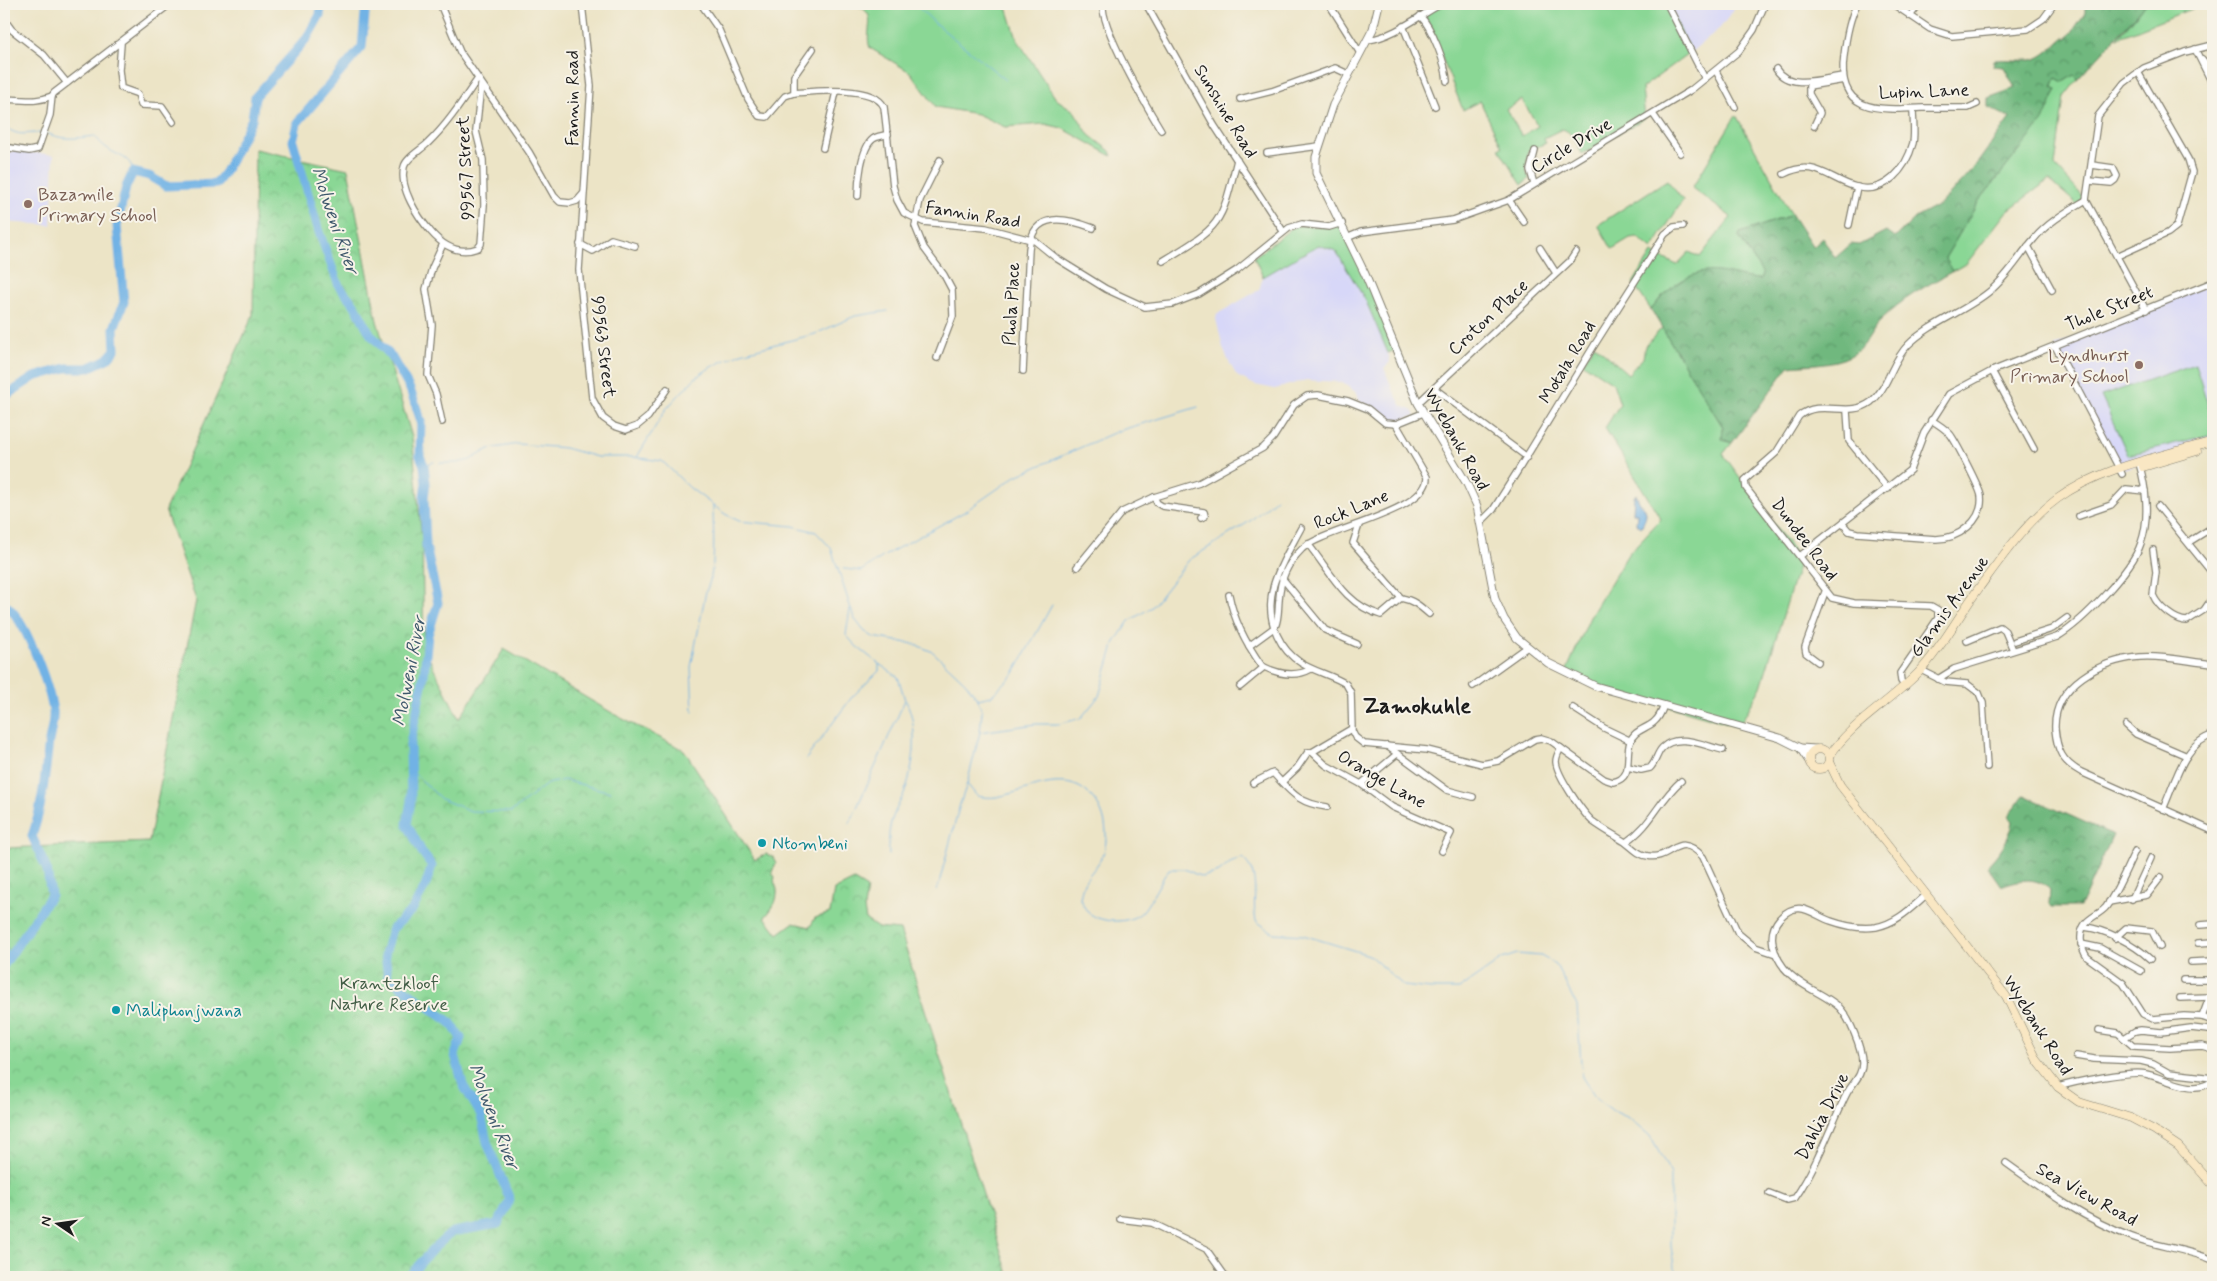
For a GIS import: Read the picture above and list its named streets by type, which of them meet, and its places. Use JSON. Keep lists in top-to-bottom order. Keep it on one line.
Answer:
{"streets":{"main road":["Wyebank Road","Glamis Avenue"],"street":["Lupin Lane","Fannin Road","Sunshine Road","Circle Drive","99567 Street","Phola Place","Thole Street","Croton Place","99563 Street","Motala Road","Rock Lane","Dundee Road","Orange Lane","Dahlia Drive","Sea View Road"]},"crossings":[["Fannin Road","Sunshine Road"],["Fannin Road","Phola Place"],["Fannin Road","99563 Street"],["Fannin Road","Wyebank Road"],["Circle Drive","Wyebank Road"],["Thole Street","Dundee Road"],["Croton Place","Wyebank Road"],["Motala Road","Wyebank Road"],["Wyebank Road","Glamis Avenue"],["Dundee Road","Glamis Avenue"]],"districts":["Zamokuhle"],"water":["Molweni River"],"parks":["Krantzkloof Nature Reserve"],"places":["Bazamile Primary School","Lyndhurst Primary School","Ntombeni","Maliphonjwana"],"north":"left"}
